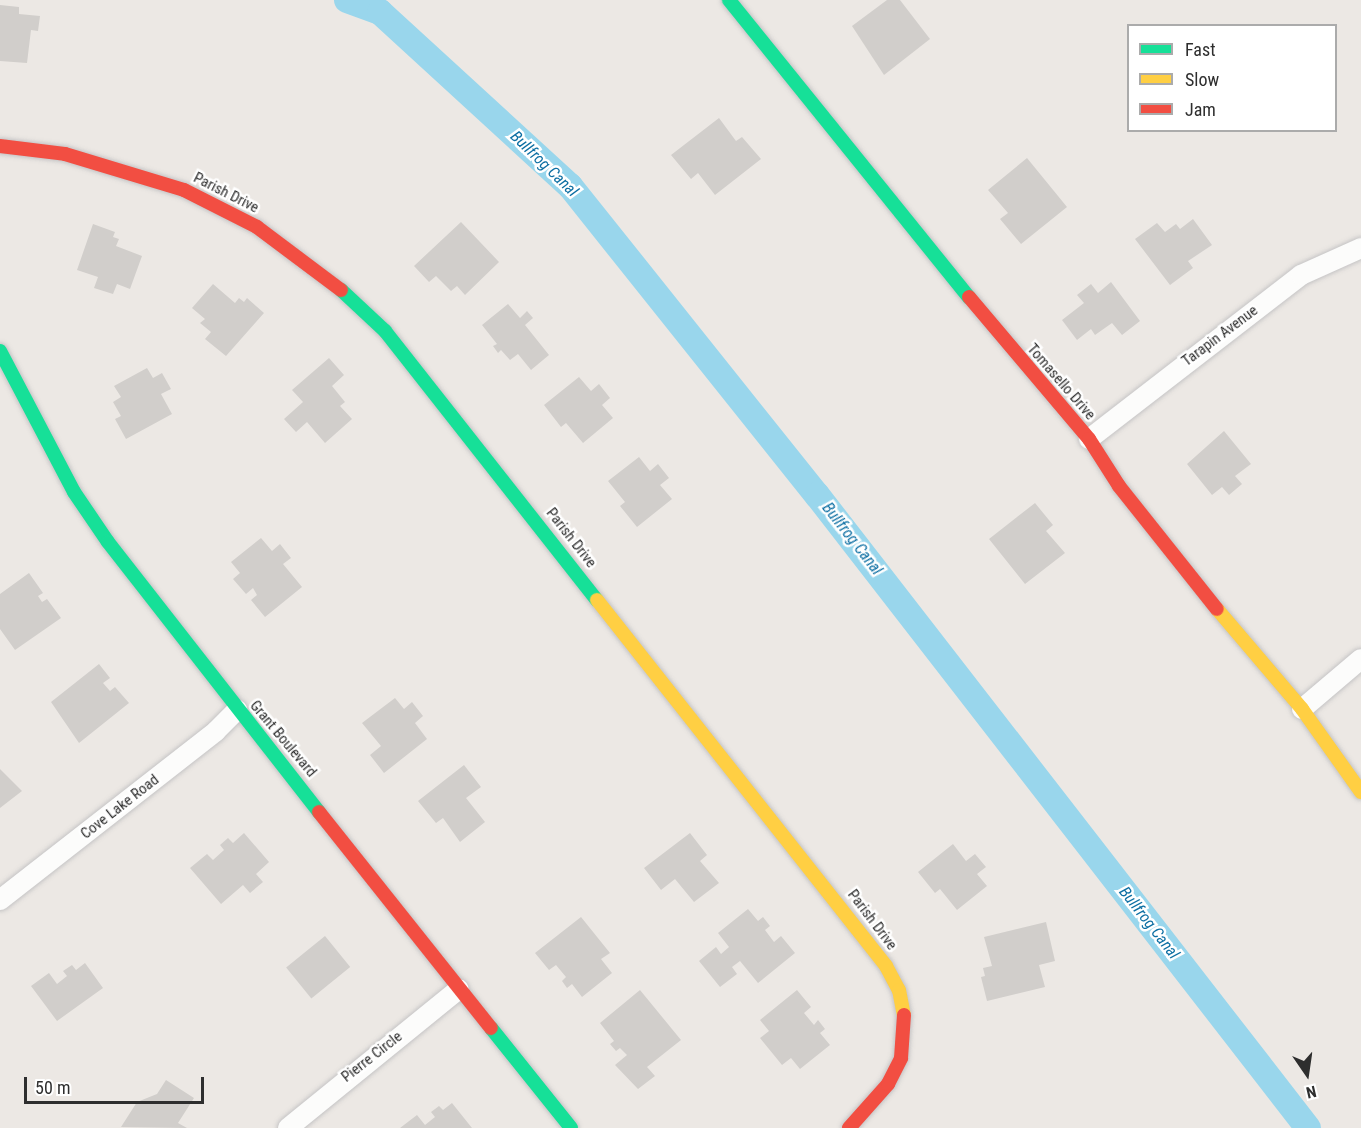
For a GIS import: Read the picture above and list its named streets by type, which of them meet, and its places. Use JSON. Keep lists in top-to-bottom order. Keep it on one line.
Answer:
{"streets":{"street":["Parish Drive","Tarapin Avenue","Tomasello Drive","Grant Boulevard","Cove Lake Road","Pierre Circle"]},"crossings":[["Tarapin Avenue","Tomasello Drive"],["Grant Boulevard","Cove Lake Road"],["Grant Boulevard","Pierre Circle"]],"water":["Bullfrog Canal"],"legend":["Fast","Slow","Jam"],"scale_bar":"50 m","north":"bottom"}
